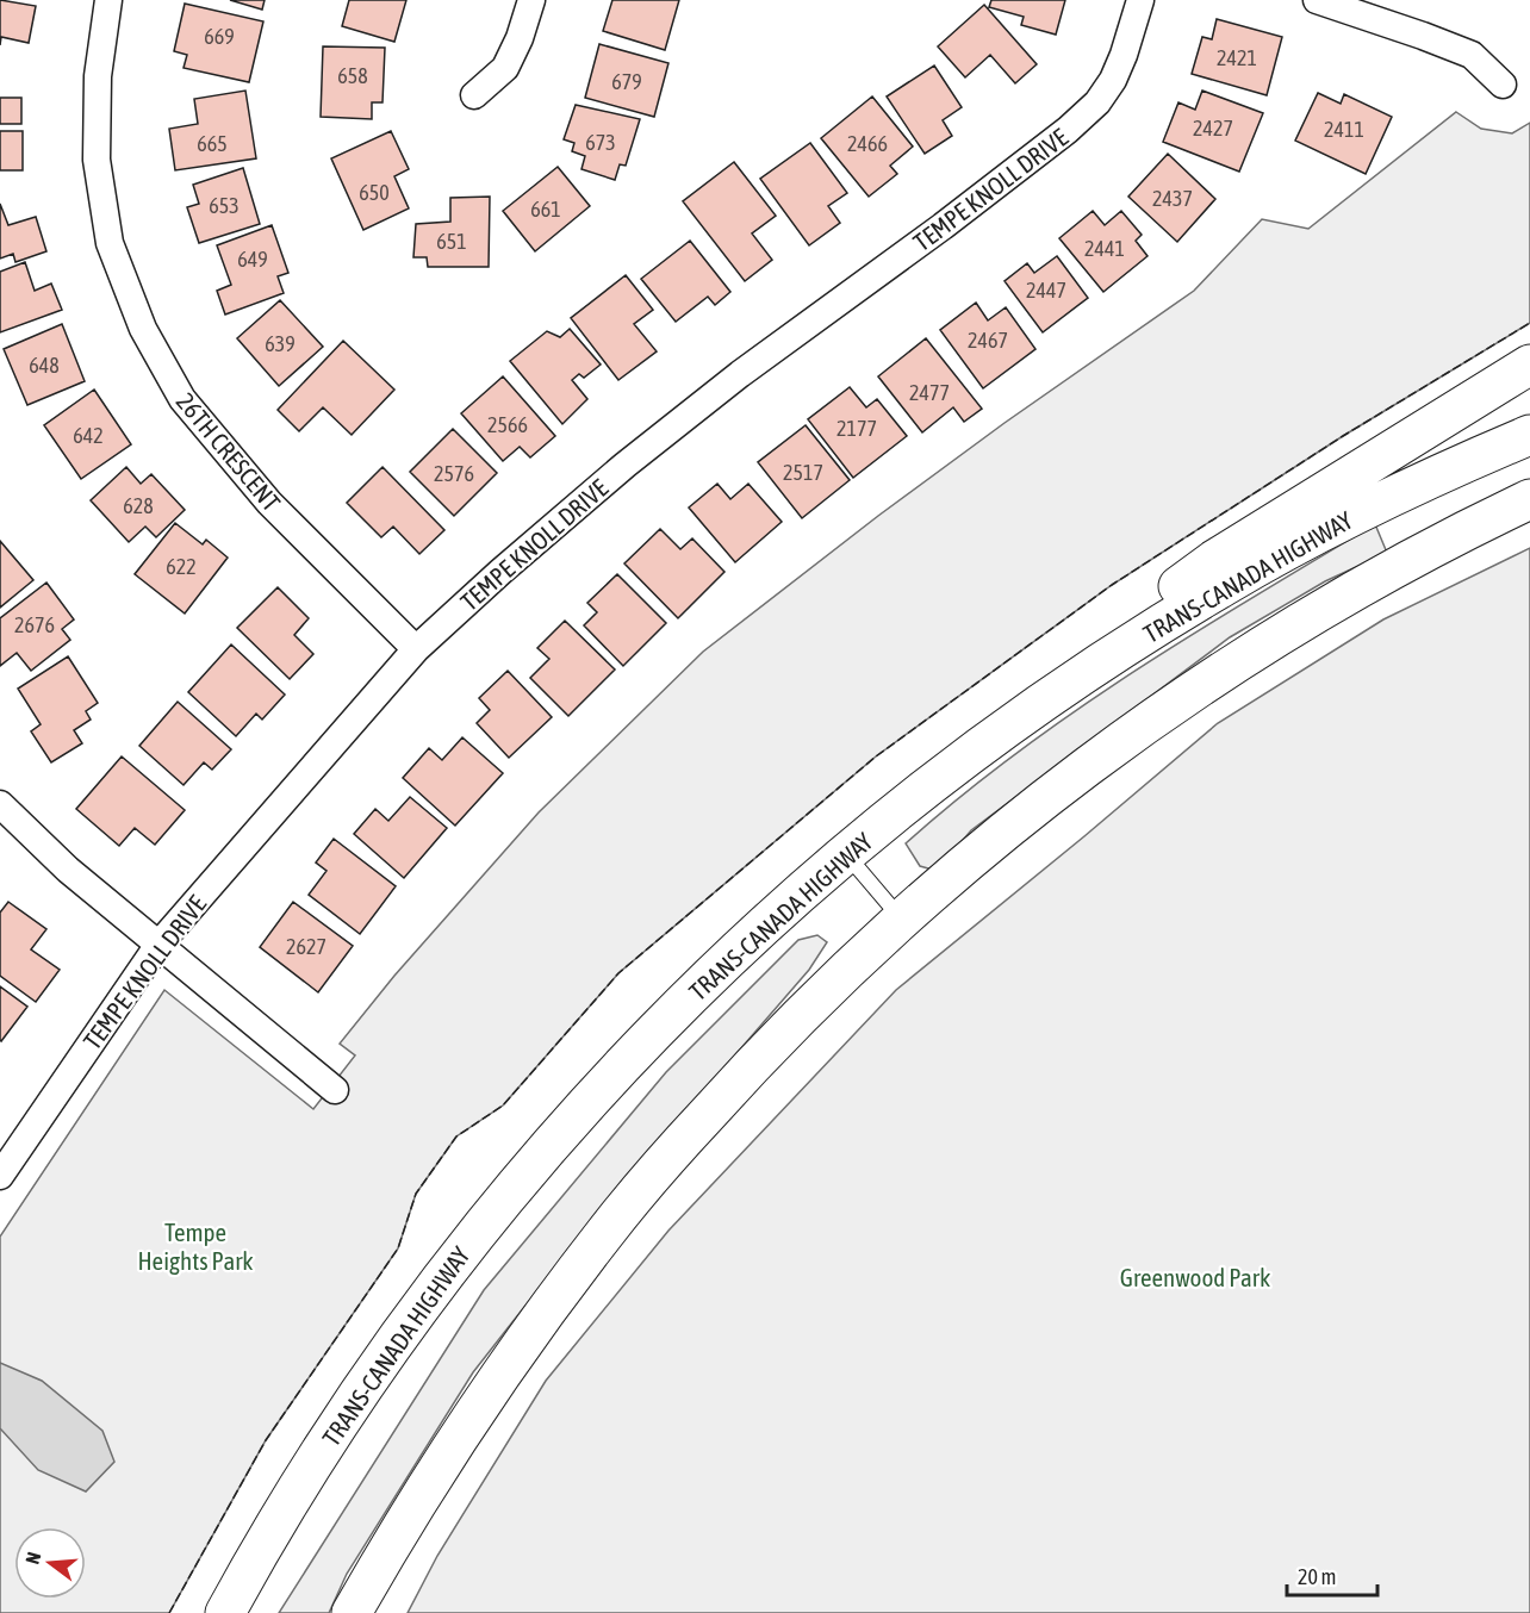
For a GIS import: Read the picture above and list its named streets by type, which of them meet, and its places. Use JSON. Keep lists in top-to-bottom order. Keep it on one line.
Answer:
{"streets":{"highway":["TRANS-CANADA HIGHWAY"],"street":["TEMPE KNOLL DRIVE","26TH CRESCENT"]},"crossings":[["TEMPE KNOLL DRIVE","26TH CRESCENT"]],"parks":["Tempe Heights Park","Greenwood Park"],"house_numbers":["669","2421","658","679","2427","2411","673","665","2466","650","2437","653","661","651","2441","649","2447","2467","639","648","2477","2566","2177","642","2517","2576","628","622","2676","2627"],"scale_bar":"20 m","north":"left"}
